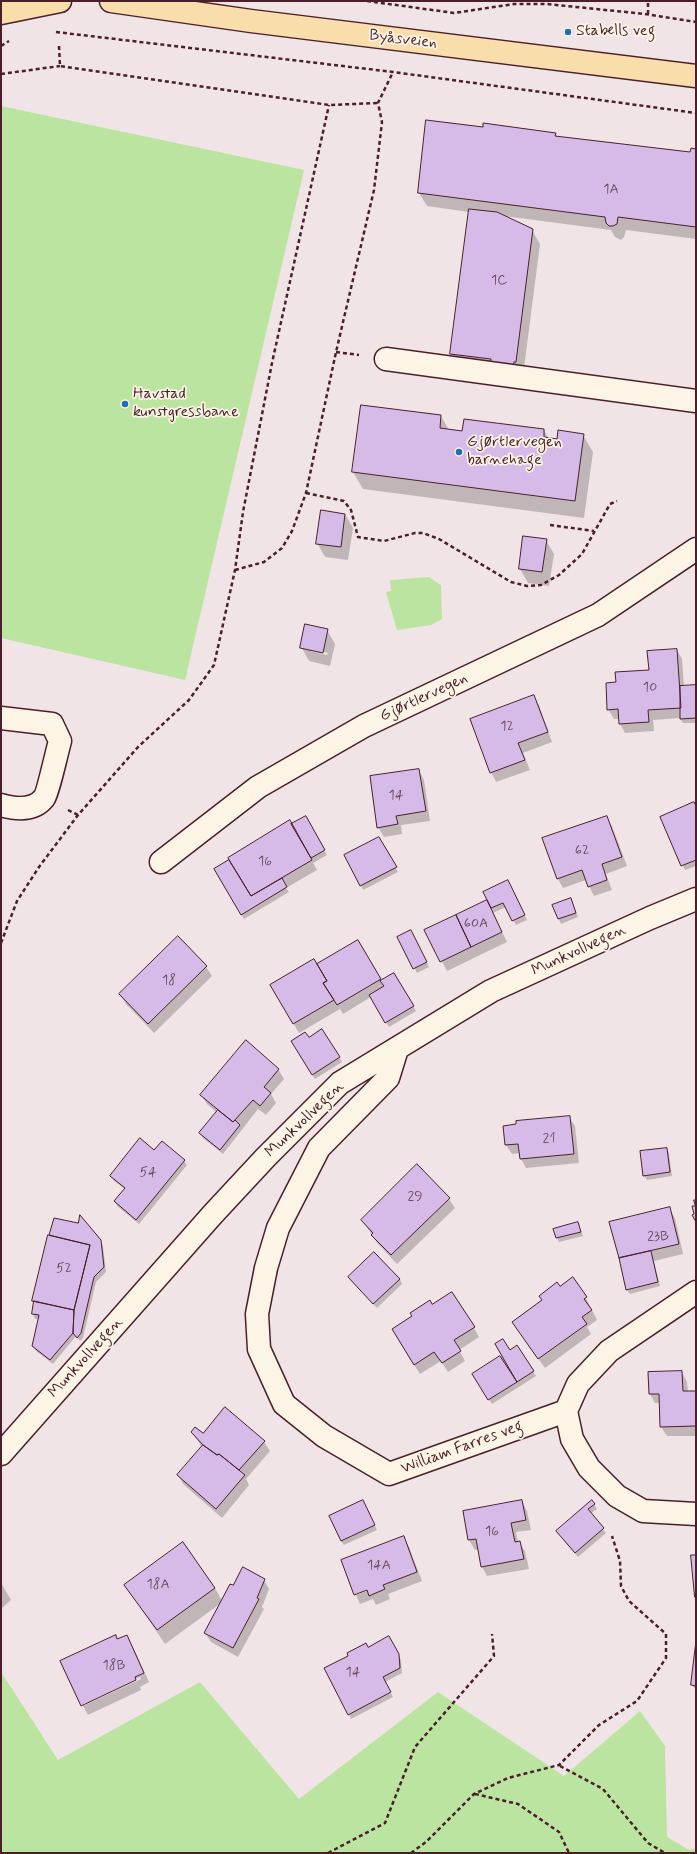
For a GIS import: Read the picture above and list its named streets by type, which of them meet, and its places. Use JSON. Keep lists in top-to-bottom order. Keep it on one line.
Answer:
{"streets":{"main road":["Byåsveien"],"street":["Gjørtlervegen","Munkvollvegen","William Farres veg"]},"crossings":[["Munkvollvegen","William Farres veg"]],"places":["Stabells veg","Havstad kunstgressbane","Gjørtlervegen barnehage"],"house_numbers":["1A","1C","10","12","14","62","16","60A","18","21","54","29","23B","52","16","14A","18A","18B","14"]}
